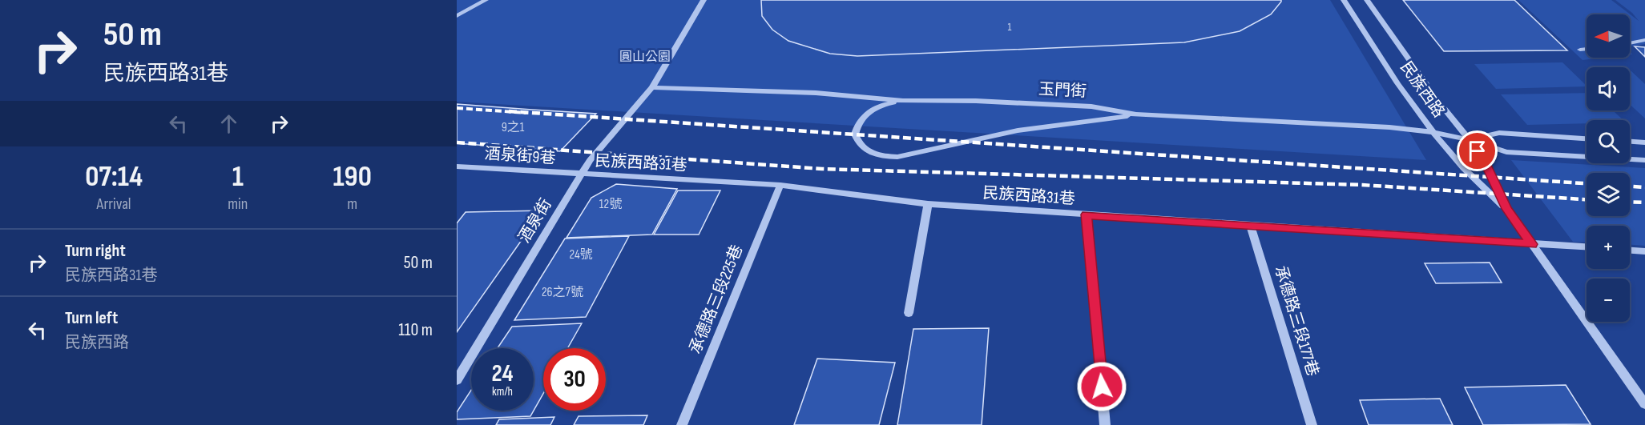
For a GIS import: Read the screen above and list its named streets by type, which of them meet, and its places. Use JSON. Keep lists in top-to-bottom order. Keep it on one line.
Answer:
{"streets":{"street":["民族西路","玉門街","酒泉街9巷","民族西路31巷","酒泉街","承德路三段225巷","承德路三段177巷"]},"crossings":[["民族西路","玉門街"],["民族西路","民族西路31巷"],["玉門街","酒泉街"],["酒泉街9巷","民族西路31巷"],["酒泉街9巷","酒泉街"],["民族西路31巷","酒泉街"],["民族西路31巷","承德路三段225巷"],["民族西路31巷","承德路三段177巷"]],"parks":["圓山公園"],"house_numbers":["1","9之1","12號","24號","26之7號"],"north":"left","page":{"turn":["50 m","民族西路31巷"],"map_buttons":["+","−"],"eta":["07:14","Arrival","1","min","190","m"],"list":[{"name":"Turn right","note":"民族西路31巷","value":"50 m"},{"name":"Turn left","note":"民族西路","value":"110 m"}],"speed":"24 km/h","limit":"30"}}
